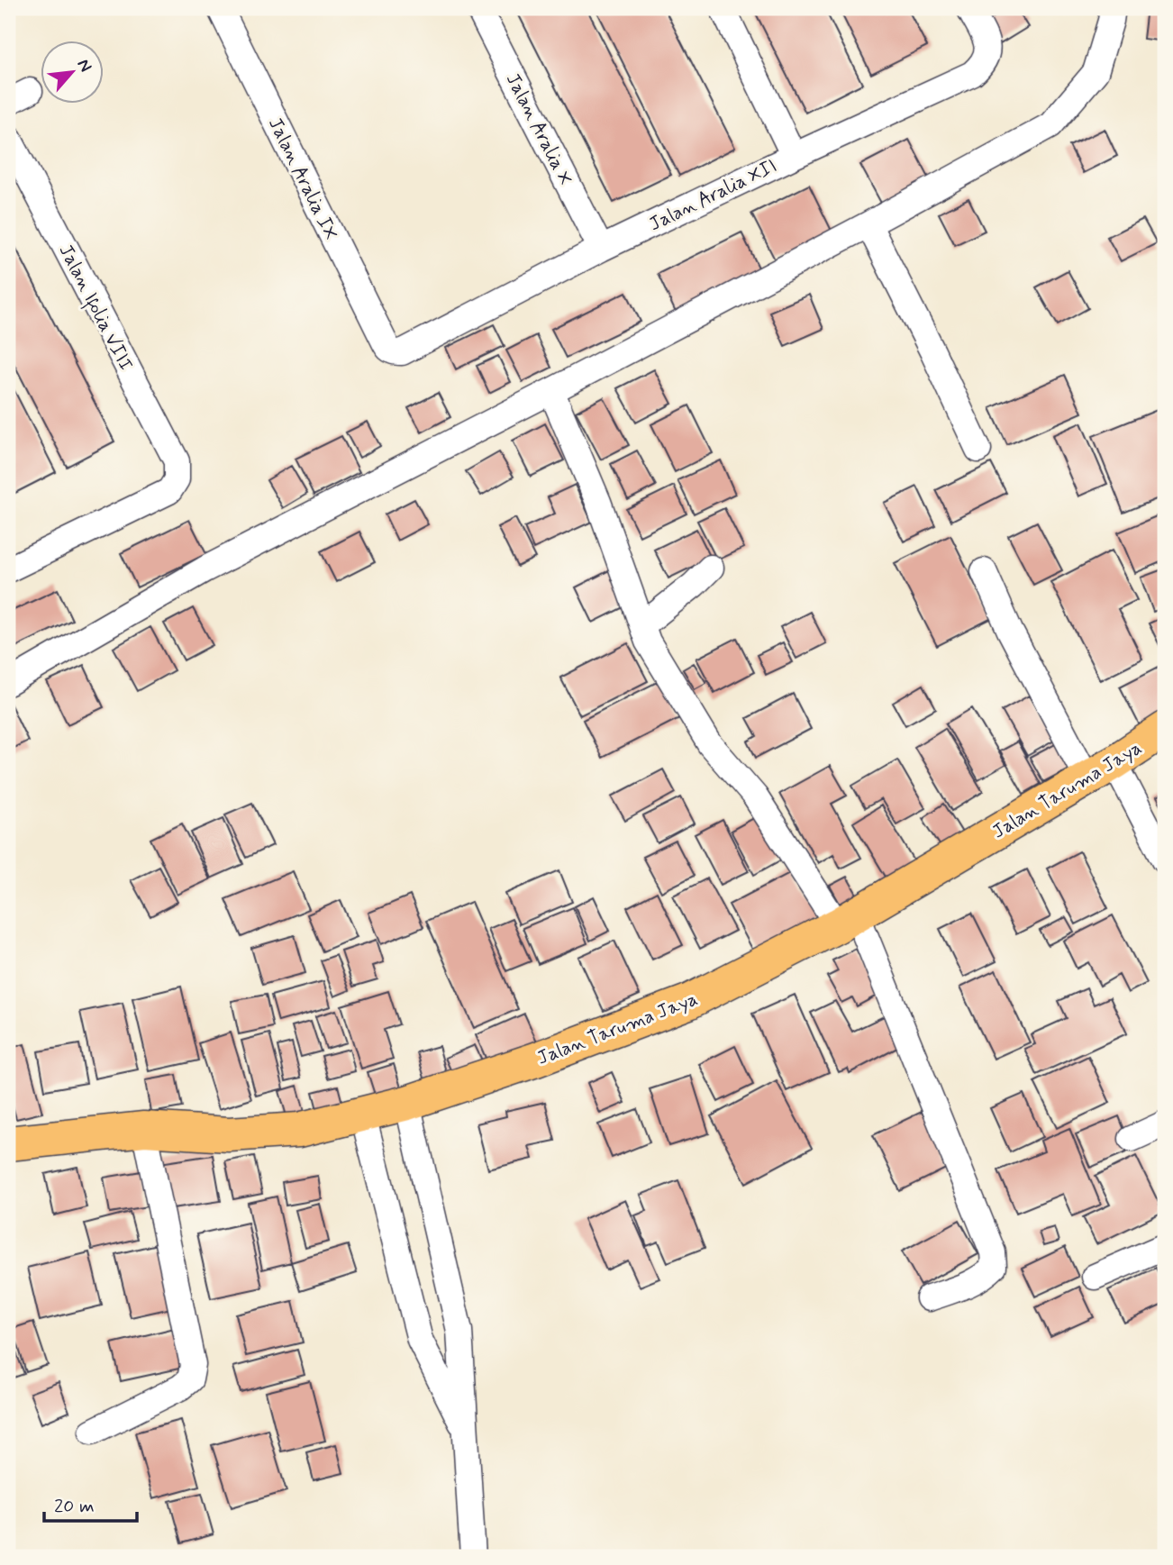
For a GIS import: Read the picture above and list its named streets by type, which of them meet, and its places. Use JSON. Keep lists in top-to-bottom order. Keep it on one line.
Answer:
{"streets":{"main road":["Jalan Taruma Jaya"],"street":["Jalan Aralia X","Jalan Aralia IX","Jalan Aralia XII","Jalan Ifolia VIII"]},"crossings":[["Jalan Aralia X","Jalan Aralia XII"],["Jalan Aralia IX","Jalan Aralia XII"]],"scale_bar":"20 m","north":"top right"}
